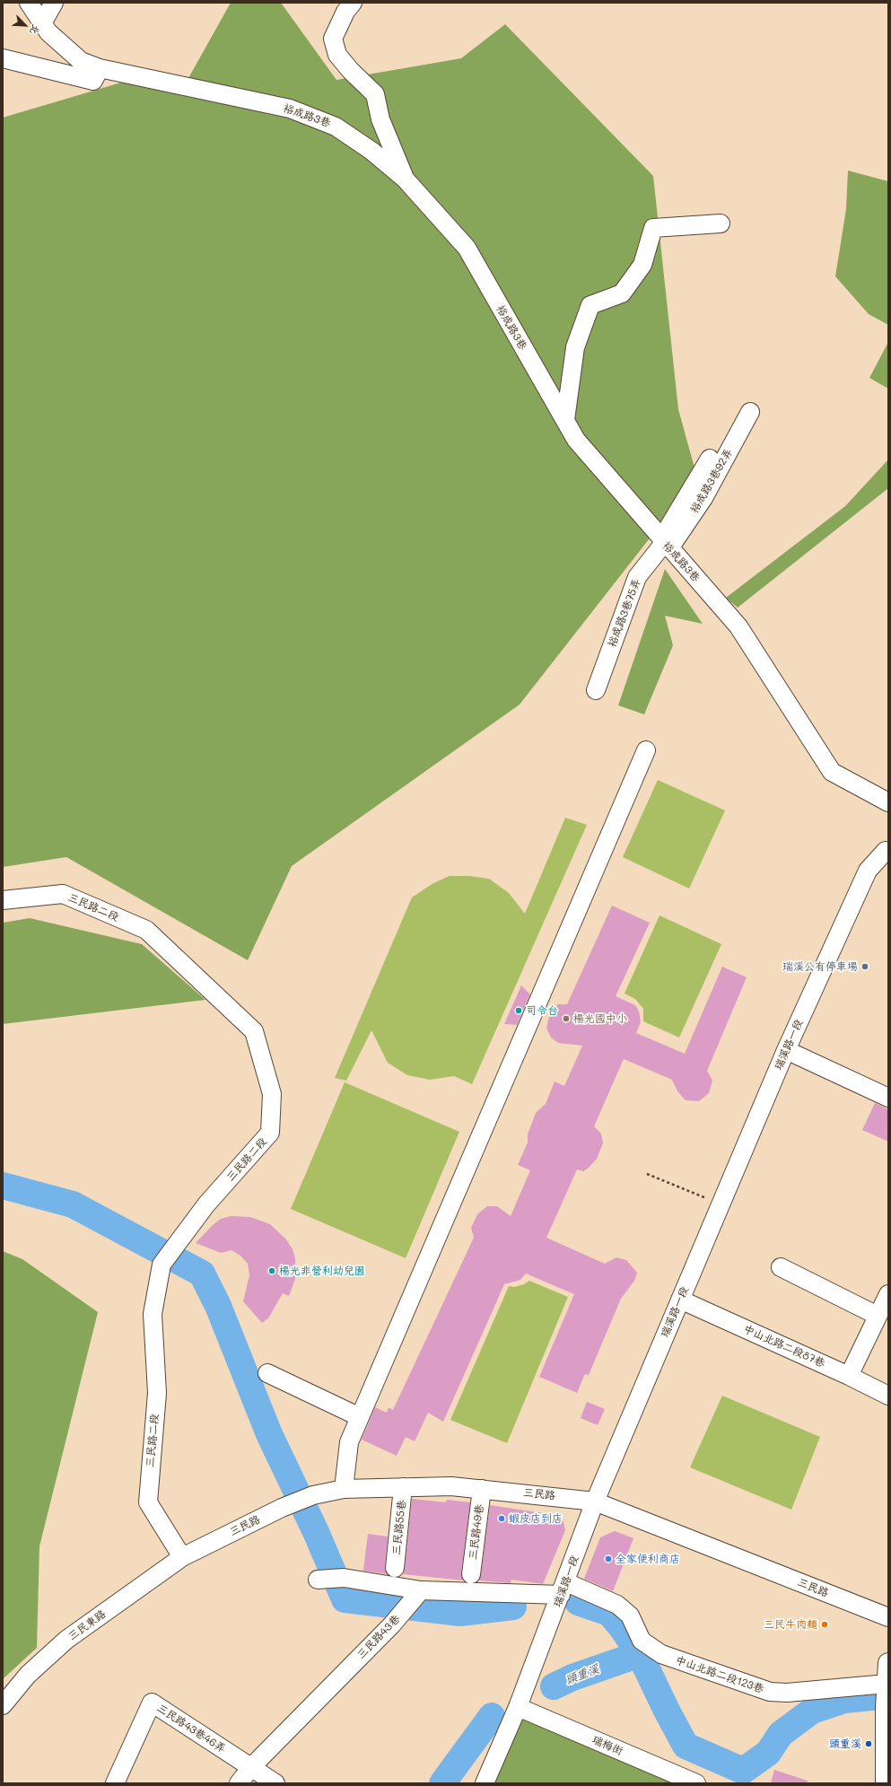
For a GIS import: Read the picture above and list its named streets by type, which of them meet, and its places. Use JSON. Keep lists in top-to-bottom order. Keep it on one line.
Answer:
{"streets":{"street":["裕成路3巷","裕成路3巷92弄","裕成路3巷75弄","三民路二段","瑞溪路一段","中山北路二段87巷","三民路","三民路55巷","三民路49巷","三民東路","三民路43巷","中山北路二段123巷","三民路43巷46弄","瑞梅街"]},"crossings":[["裕成路3巷","裕成路3巷92弄"],["裕成路3巷","裕成路3巷75弄"],["裕成路3巷92弄","裕成路3巷75弄"],["三民路二段","三民路"],["三民路二段","三民東路"],["瑞溪路一段","中山北路二段87巷"],["瑞溪路一段","三民路"],["瑞溪路一段","中山北路二段123巷"],["瑞溪路一段","瑞梅街"],["三民路","三民路55巷"],["三民路","三民路49巷"],["三民路","三民東路"],["三民路43巷","三民路43巷46弄"]],"water":["頭重溪"],"places":["瑞溪公有停車場","司令台","楊光國中小","楊光非營利幼兒園","蝦皮店到店","全家便利商店","三民牛肉麵","頭重溪"],"north":"bottom right"}
